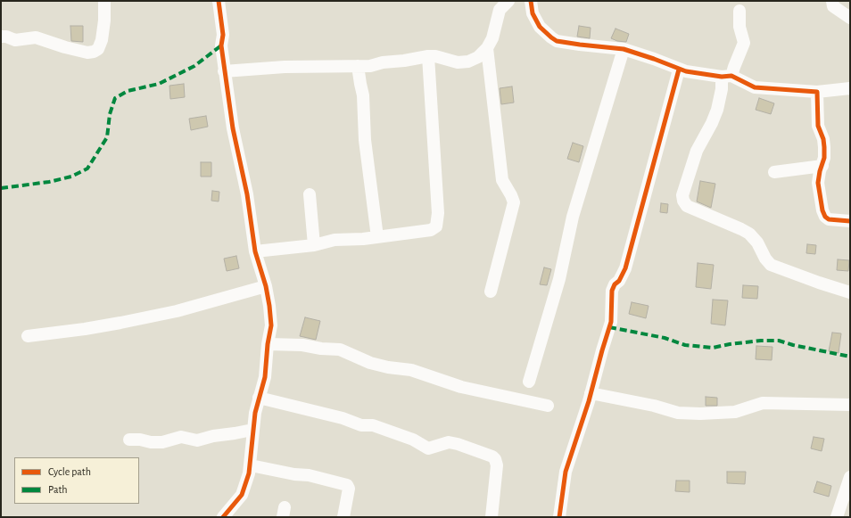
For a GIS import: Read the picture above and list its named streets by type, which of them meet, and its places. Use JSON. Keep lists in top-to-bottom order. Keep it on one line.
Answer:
{"legend":["Cycle path","Path"]}
